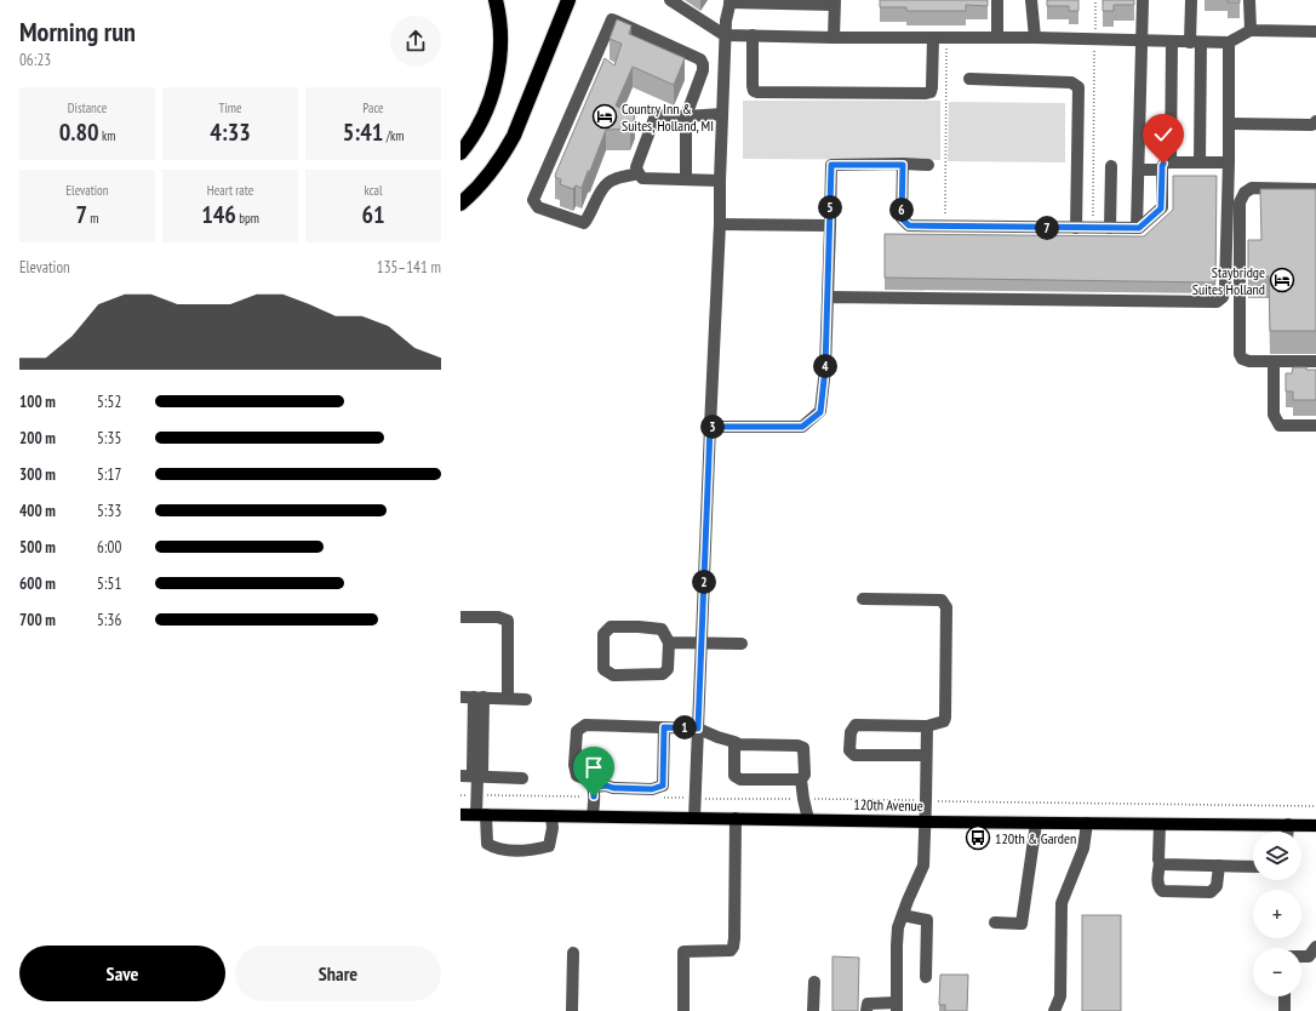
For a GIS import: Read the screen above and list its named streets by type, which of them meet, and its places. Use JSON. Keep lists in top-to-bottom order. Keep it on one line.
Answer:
{"streets":{"main road":["120th Avenue"]},"places":{"hotel":["Country Inn & Suites, Holland, MI","Staybridge Suites Holland"],"bus stop":["120th & Garden"]},"page":{"heading":["Morning run","06:23"],"stats":[["Distance","0.80 km"],["Time","4:33"],["Pace","5:41 /km"],["Elevation","7 m"],["Heart rate","146 bpm"],["kcal","61"]],"pins":["5","6","7","4","3","2","1"],"chart":["Elevation","135–141 m"],"list":[{"name":"100 m","note":"5:52"},{"name":"200 m","note":"5:35"},{"name":"300 m","note":"5:17"},{"name":"400 m","note":"5:33"},{"name":"500 m","note":"6:00"},{"name":"600 m","note":"5:51"},{"name":"700 m","note":"5:36"}],"map_buttons":["+","−"],"buttons":["Save","Share"]}}
